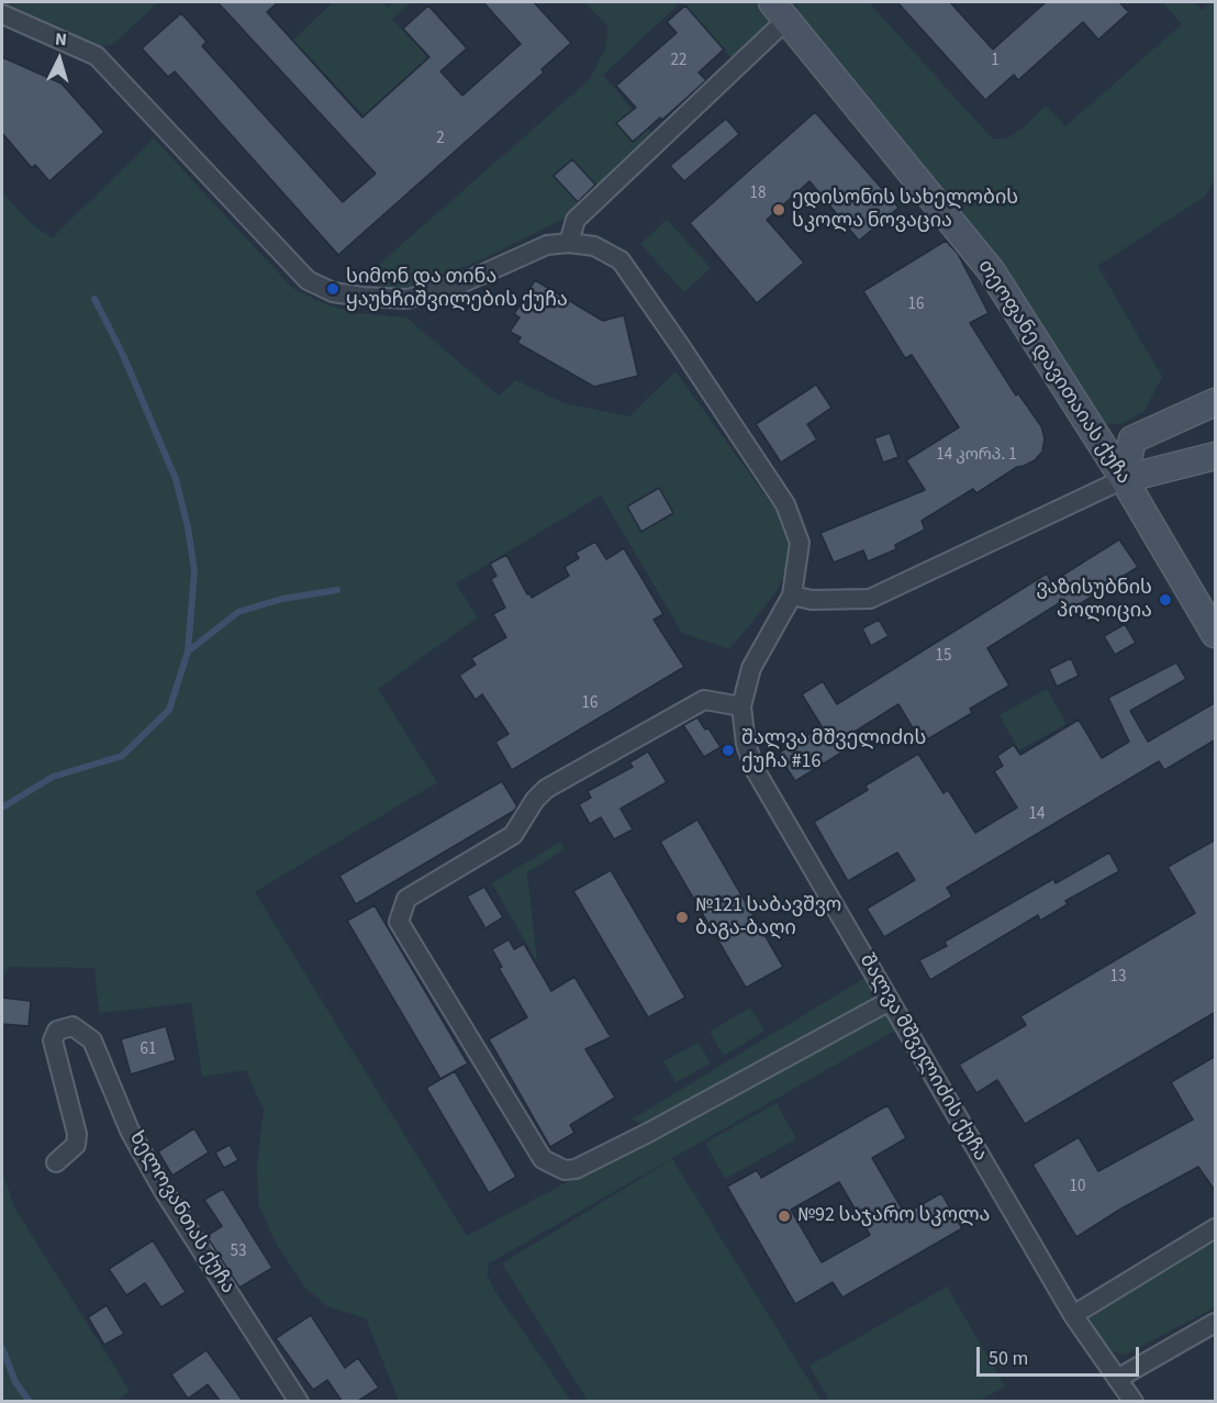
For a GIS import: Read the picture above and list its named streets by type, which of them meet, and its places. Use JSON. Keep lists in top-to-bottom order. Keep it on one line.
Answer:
{"streets":{"main road":["თეოფანე დავითაიას ქუჩა"],"street":["შალვა მშველიძის ქუჩა","ხელოვანთას ქუჩა"]},"places":["ედისონის სახელობის სკოლა ნოვაცია","სიმონ და თინა ყაუხჩიშვილების ქუჩა","ვაზისუბნის პოლიცია","შალვა მშველიძის ქუჩა #16","№121 საბავშვო ბაგა-ბაღი","№92 საჯარო სკოლა"],"house_numbers":["22","1","2","18","16","14 კორპ. 1","15","16","14","13","61","10","53"],"scale_bar":"50 m","north":"top"}
